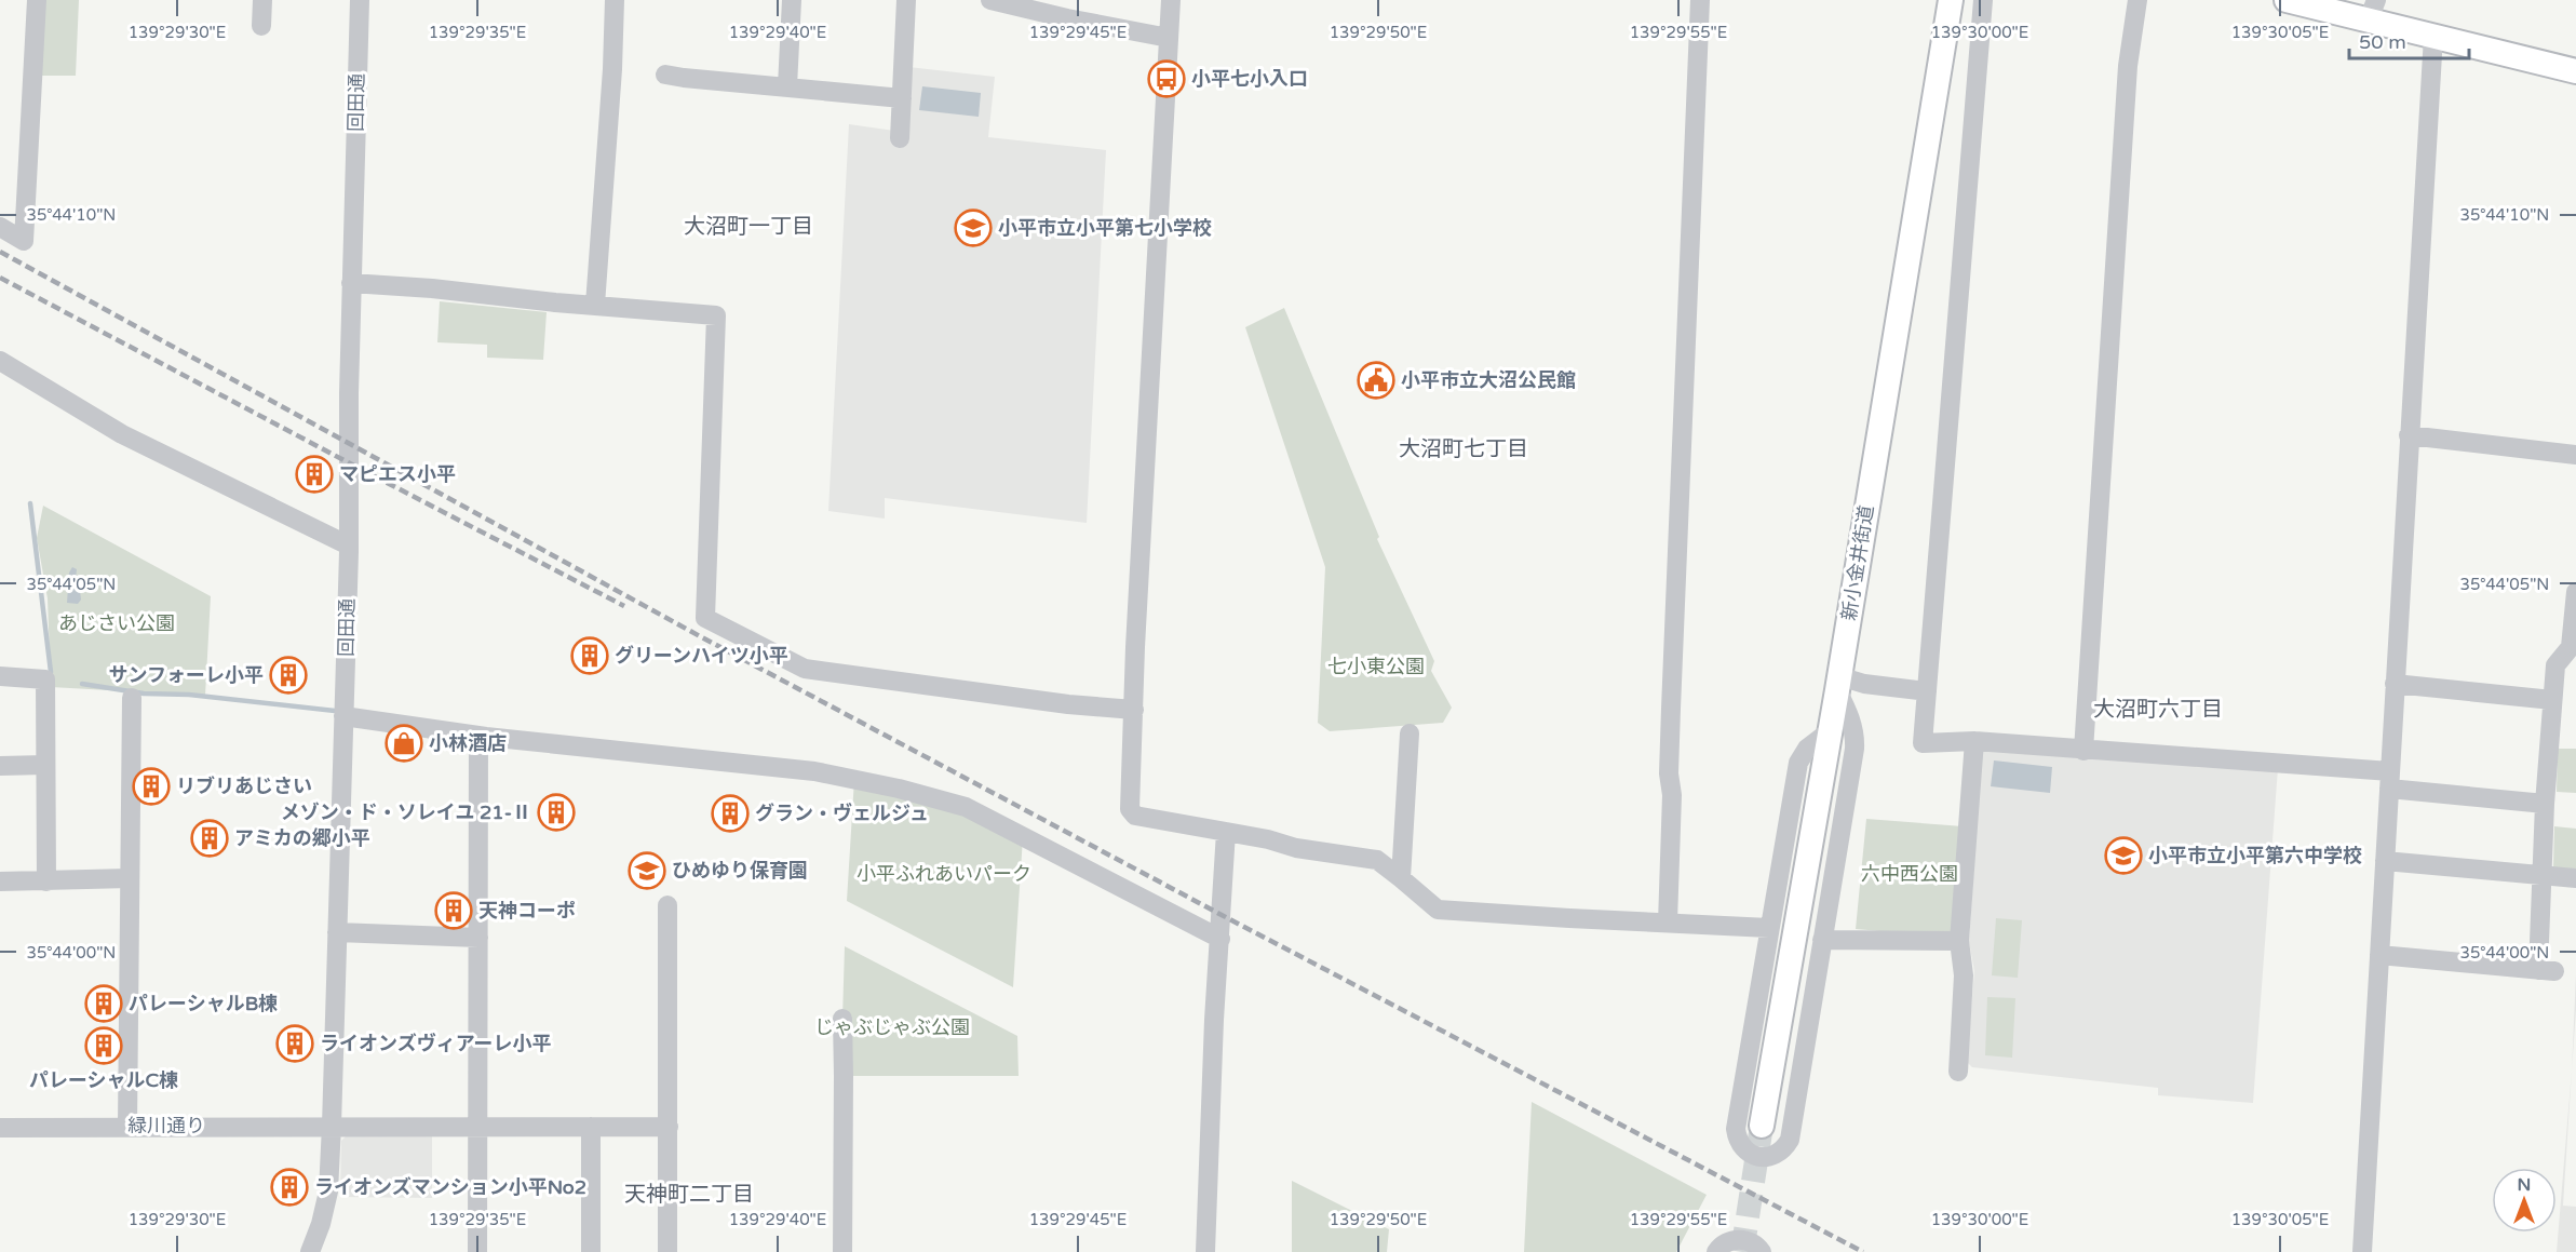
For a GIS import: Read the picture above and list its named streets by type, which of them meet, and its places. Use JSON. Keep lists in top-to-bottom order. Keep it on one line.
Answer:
{"streets":{"main road":["新小金井街道"],"street":["回田通","緑川通り"]},"crossings":[["回田通","緑川通り"]],"districts":["大沼町一丁目","大沼町七丁目","大沼町六丁目","天神町二丁目"],"parks":["あじさい公園","七小東公園","小平ふれあいパーク","六中西公園","じゃぶじゃぶ公園"],"places":{"bus stop":["小平七小入口"],"school or university":["小平市立小平第七小学校","小平市立小平第六中学校","ひめゆり保育園"],"public building":["小平市立大沼公民館"],"building":["マピエス小平","グリーンハイツ小平","サンフォーレ小平","リブリあじさい","メゾン・ド・ソレイユ 21-Ⅱ","グラン・ヴェルジュ","アミカの郷小平","天神コーポ","パレーシャルB棟","ライオンズヴィアーレ小平","パレーシャルC棟","ライオンズマンション小平No2"],"shop":["小林酒店"]},"scale_bar":"50 m","north":"top","coordinates":["139°29'30\"E","139°29'35\"E","139°29'40\"E","139°29'45\"E","139°29'50\"E","139°29'55\"E","139°30'00\"E","139°30'05\"E","35°44'10\"N","35°44'05\"N","35°44'00\"N"]}
